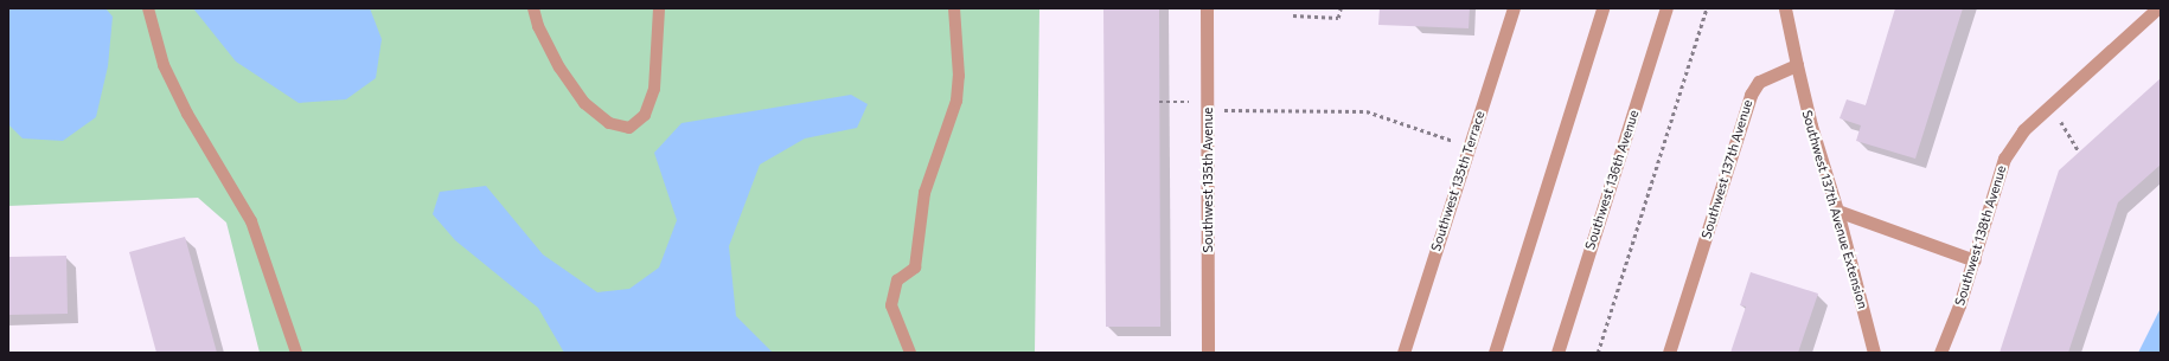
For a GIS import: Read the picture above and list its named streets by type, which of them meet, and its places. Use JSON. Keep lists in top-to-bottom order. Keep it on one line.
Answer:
{"streets":{"street":["Southwest 137th Avenue","Southwest 135th Avenue","Southwest 136th Avenue","Southwest 135th Terrace","Southwest 137th Avenue Extension","Southwest 138th Avenue"]},"crossings":[["Southwest 137th Avenue","Southwest 137th Avenue Extension"]]}
